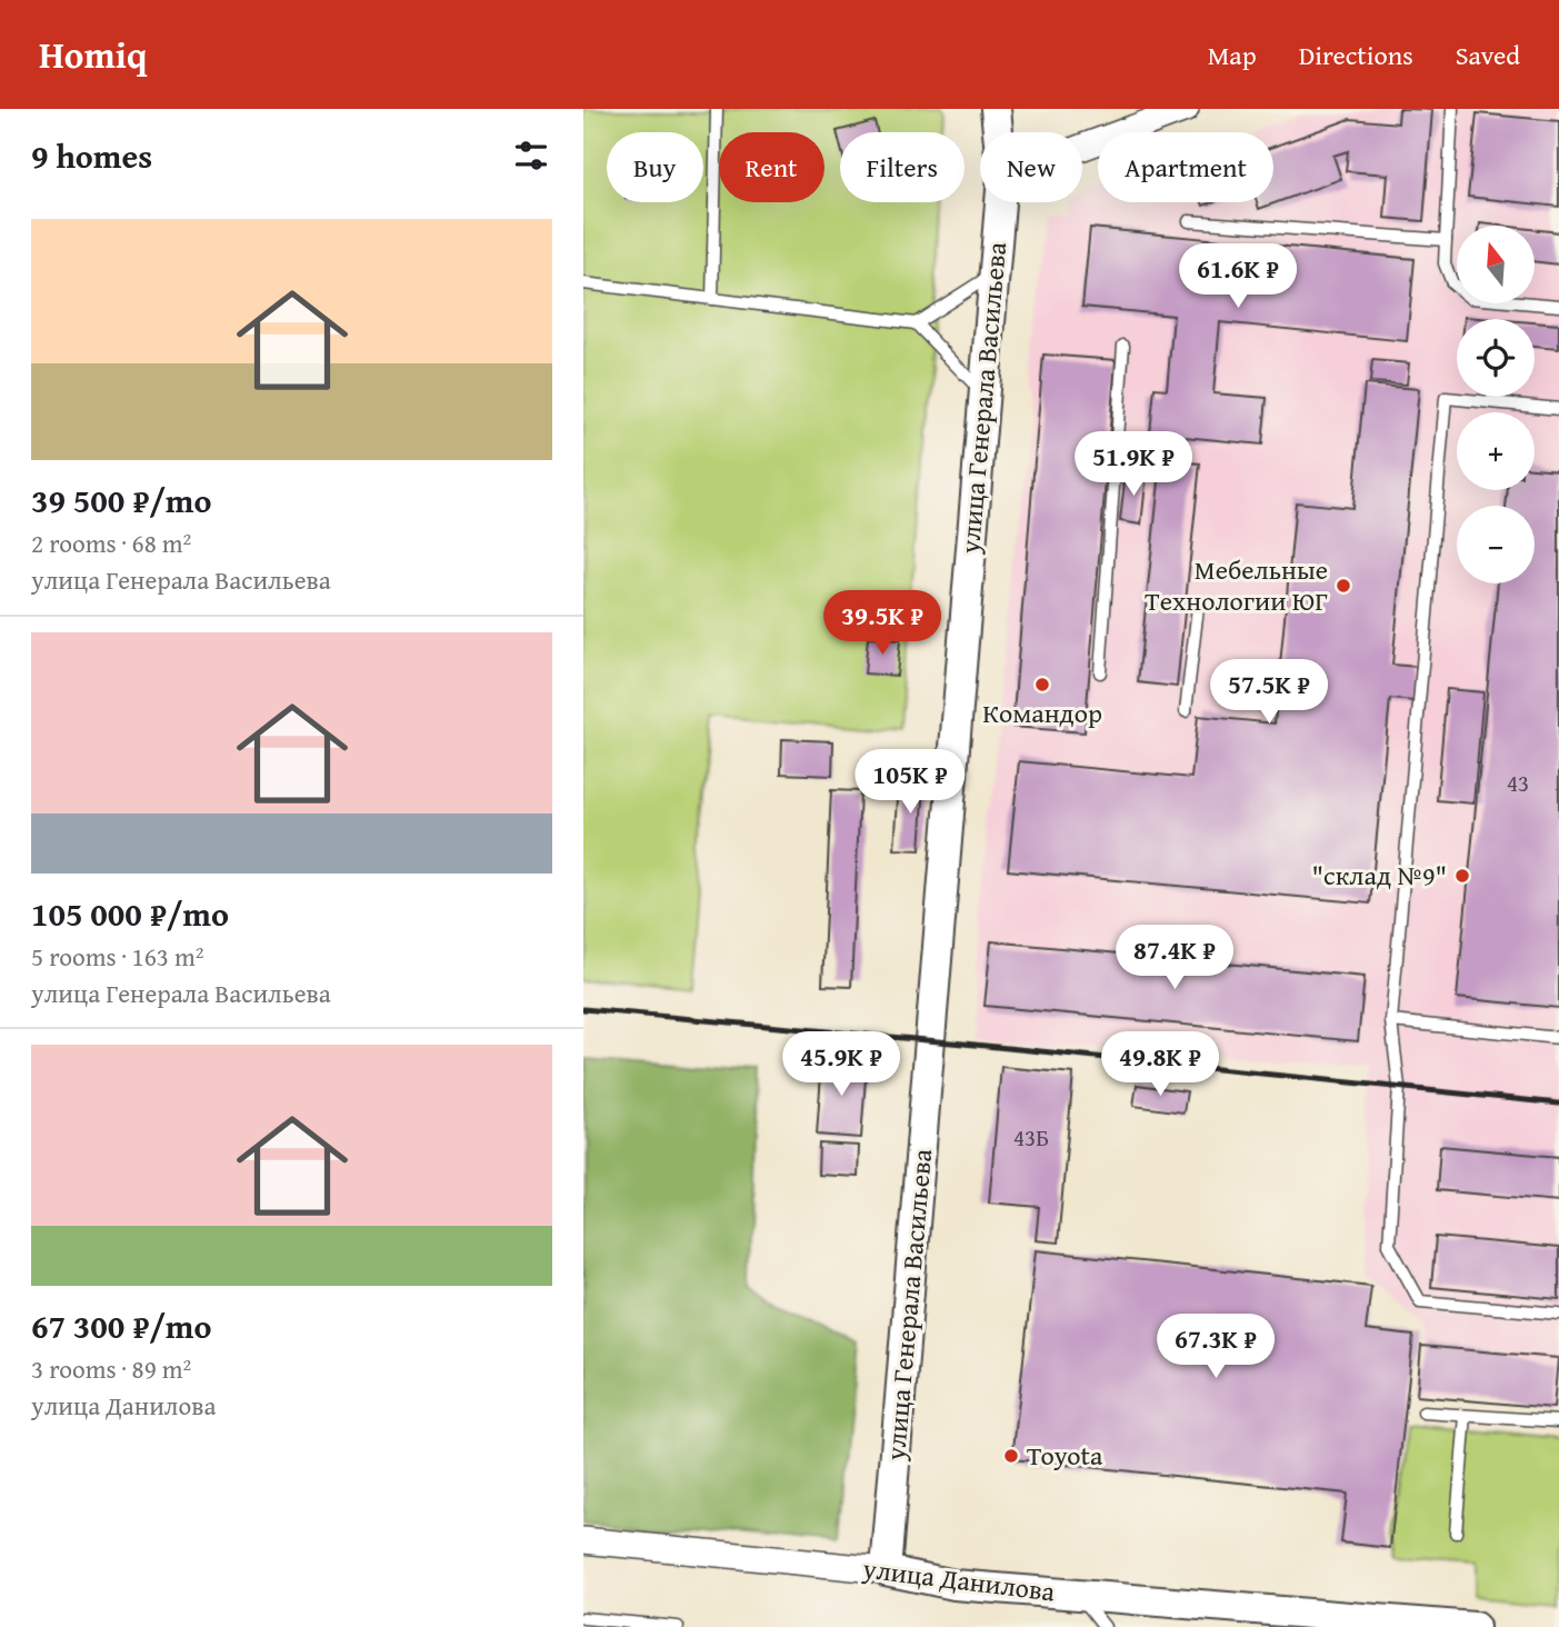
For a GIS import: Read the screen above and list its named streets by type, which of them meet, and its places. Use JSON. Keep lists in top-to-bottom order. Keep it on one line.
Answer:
{"streets":{"main road":["улица Генерала Васильева","улица Данилова"]},"crossings":[["улица Генерала Васильева","улица Данилова"]],"places":["Мебельные Технологии ЮГ","Командор","\"склад №9\"","Toyota"],"house_numbers":["43","43Б"],"north":"top","page":{"header":"Homiq","nav":["Map","Directions","Saved"],"heading":"9 homes","chip":["Buy","Rent","Filters","New","Apartment"],"list":[{"name":"39 500 ₽/mo","note":"2 rooms · 68 m² · улица Генерала Васильева"},{"name":"105 000 ₽/mo","note":"5 rooms · 163 m² · улица Генерала Васильева"},{"name":"67 300 ₽/mo","note":"3 rooms · 89 m² · улица Данилова"}],"map_buttons":["+","−"],"price":["61.6K ₽","51.9K ₽","39.5K ₽","57.5K ₽","105K ₽","87.4K ₽","45.9K ₽","49.8K ₽","67.3K ₽"]}}
